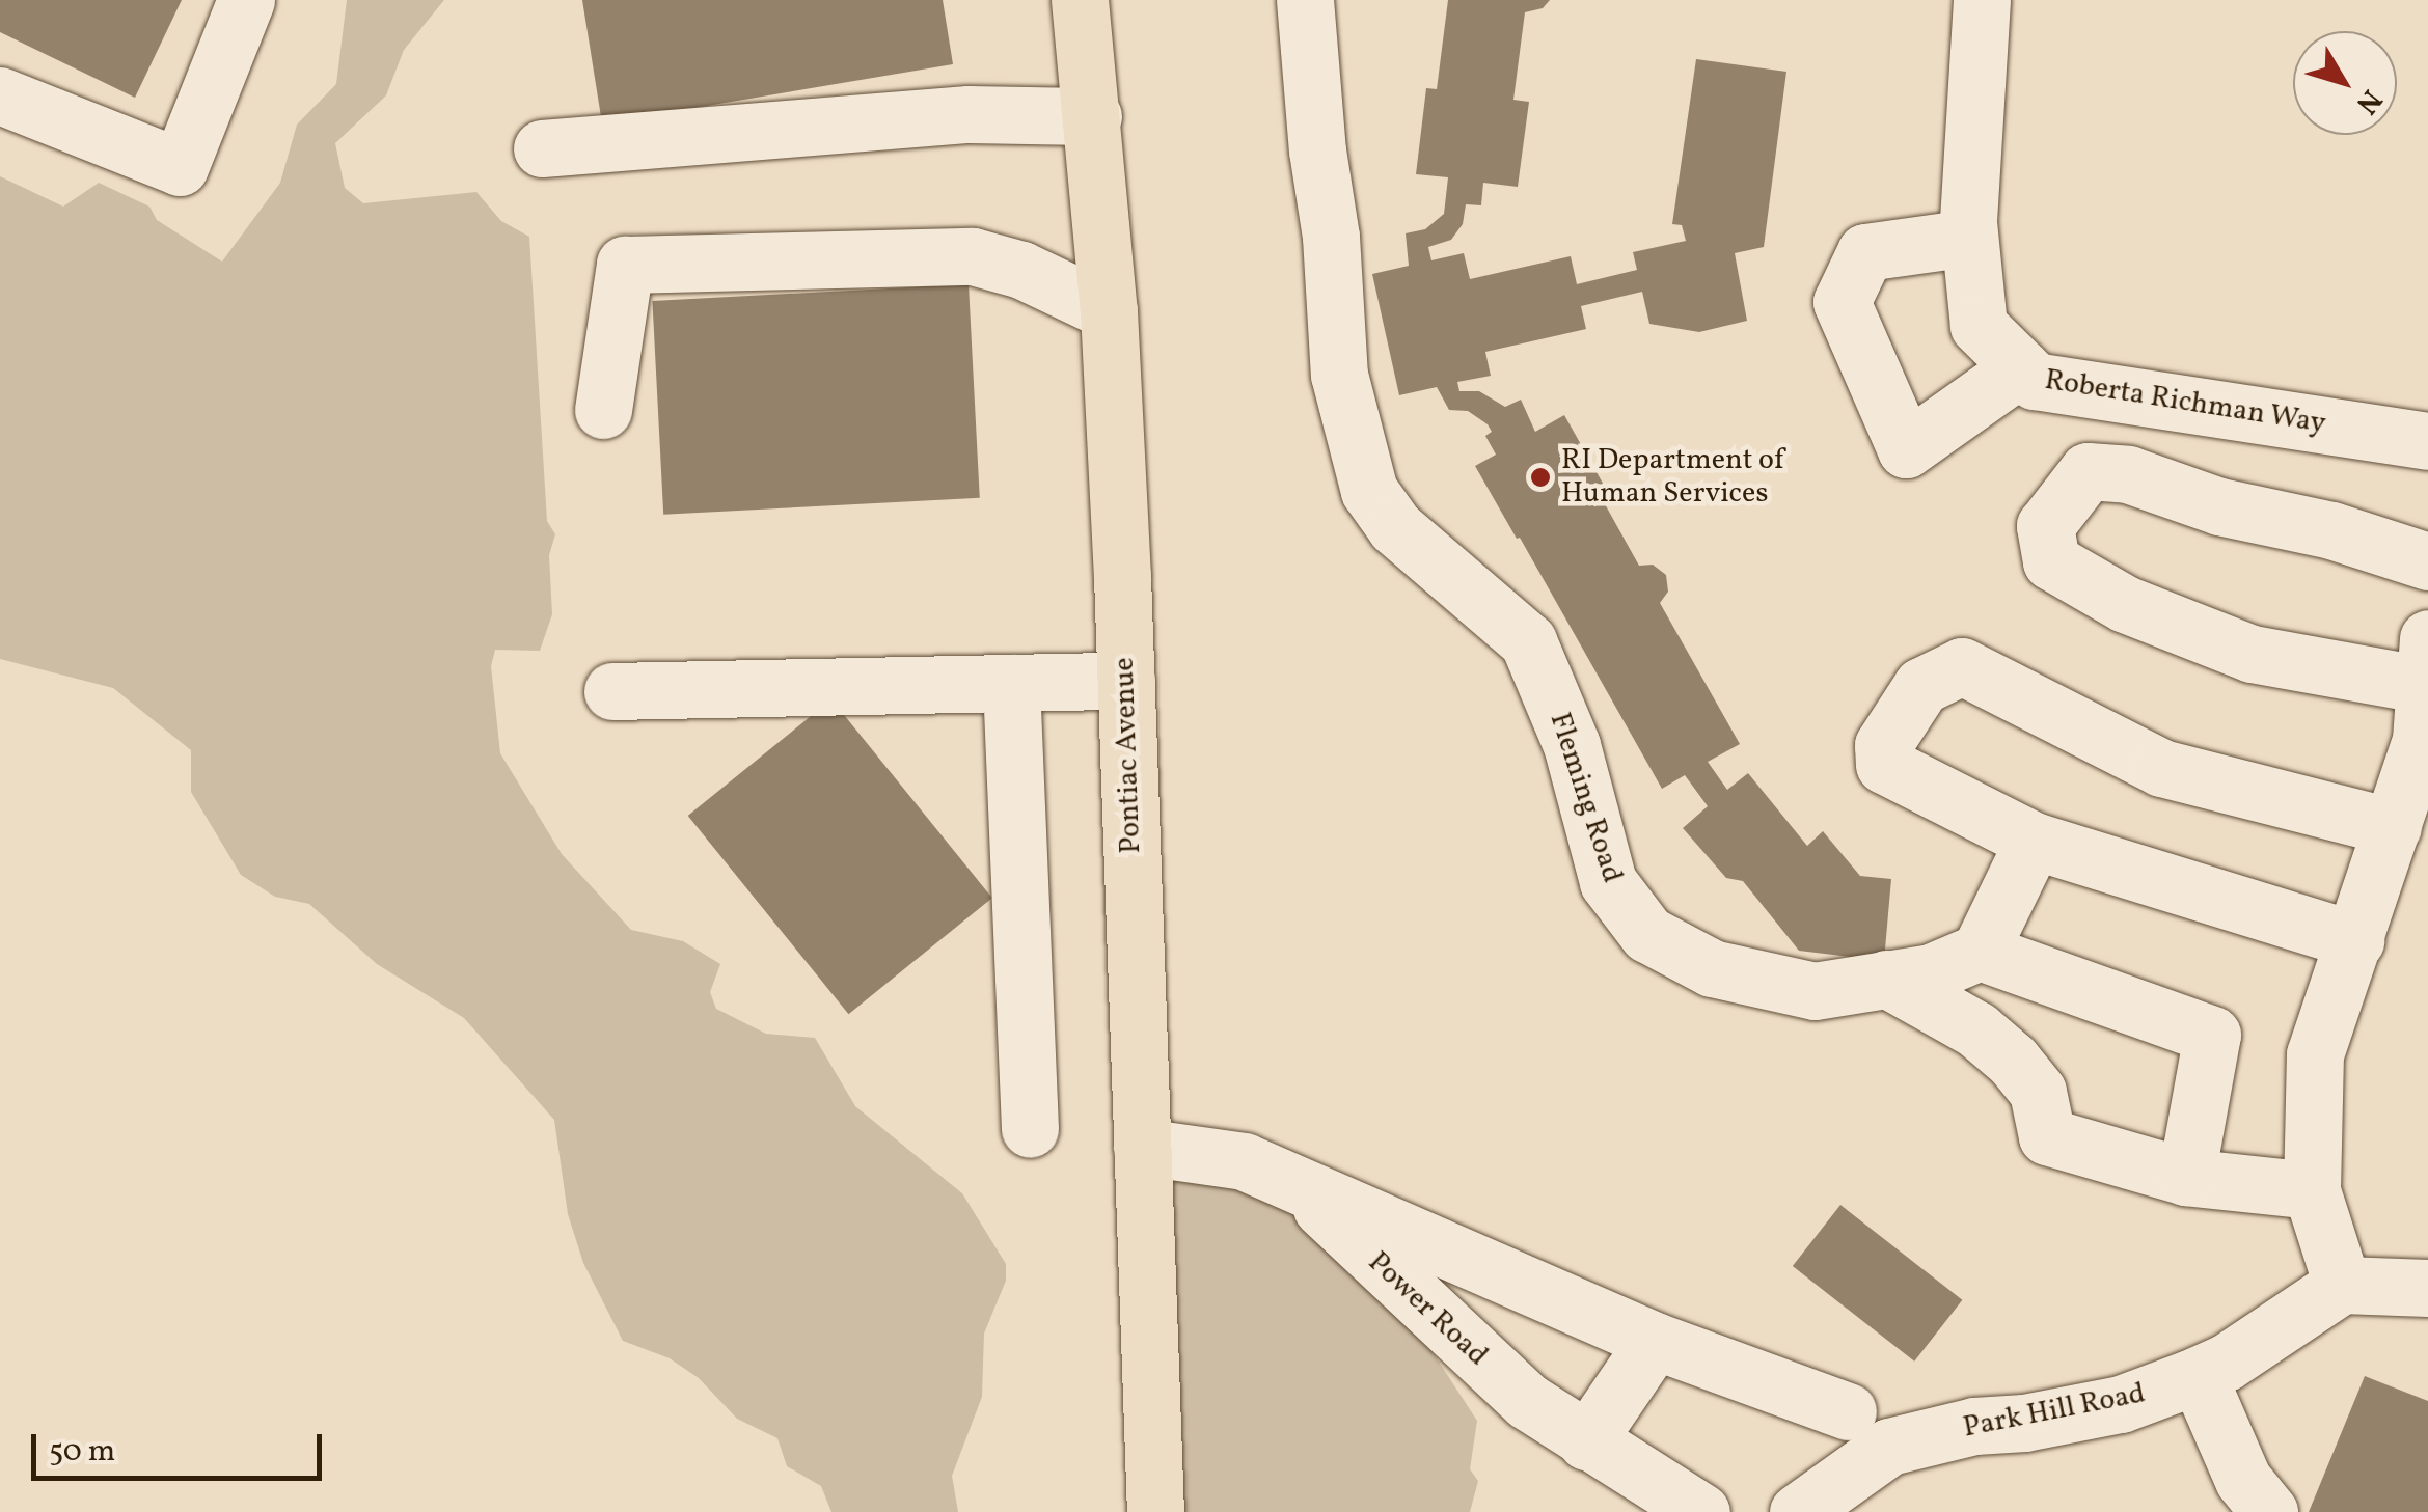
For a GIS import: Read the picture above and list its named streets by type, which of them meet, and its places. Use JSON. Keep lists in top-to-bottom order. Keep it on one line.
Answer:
{"streets":{"main road":["Pontiac Avenue"],"street":["Roberta Richman Way","Fleming Road","Power Road","Park Hill Road"]},"crossings":[["Pontiac Avenue","Power Road"]],"places":["RI Department of Human Services"],"scale_bar":"50 m","north":"bottom right"}
